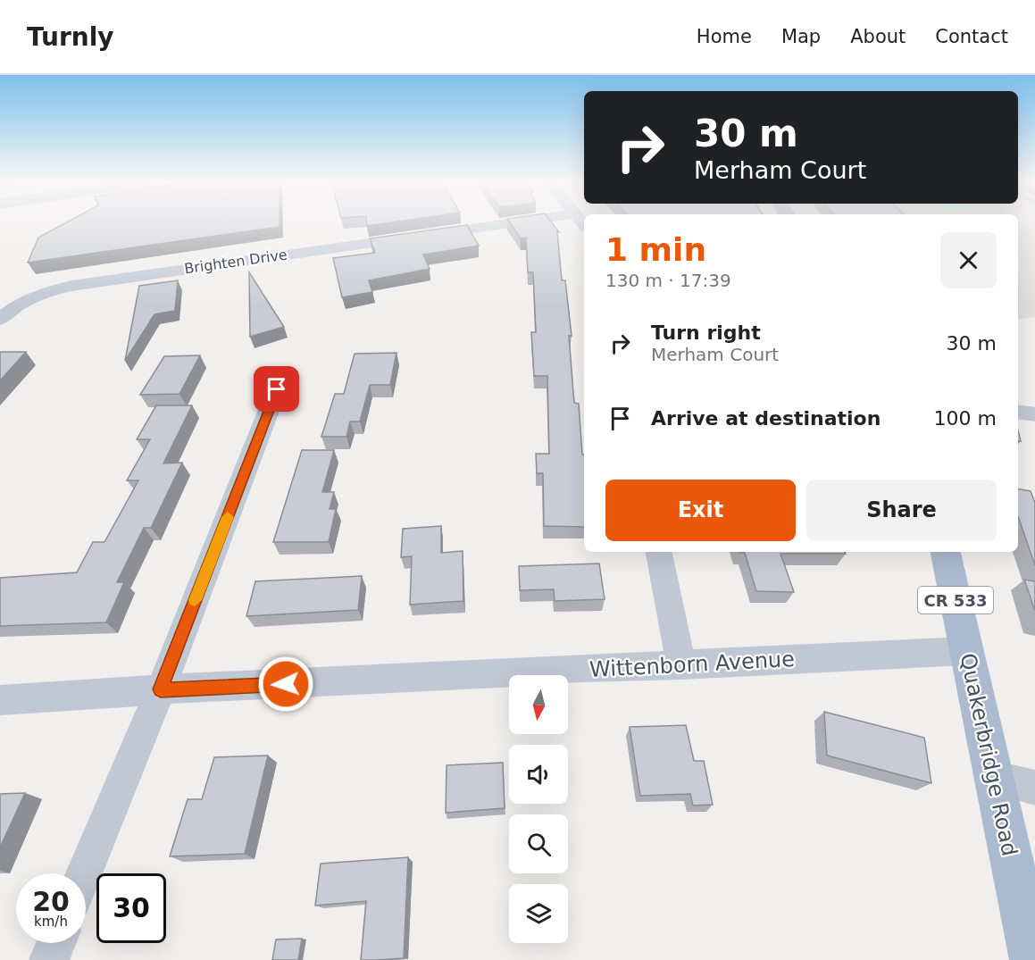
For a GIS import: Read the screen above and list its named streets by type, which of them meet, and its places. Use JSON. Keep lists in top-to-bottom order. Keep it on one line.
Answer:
{"streets":{"main road":["CR 533","Quakerbridge Road"],"street":["Brighten Drive","Wittenborn Avenue"]},"crossings":[["Wittenborn Avenue","Quakerbridge Road"]],"north":"bottom","page":{"header":"Turnly","nav":["Home","Map","About","Contact"],"turn":["30 m","Merham Court"],"heading":["1 min","130 m · 17:39"],"list":[{"name":"Turn right","note":"Merham Court","value":"30 m"},{"name":"Arrive at destination","value":"100 m"}],"buttons":["Exit","Share"],"speed":"20 km/h","limit":"30"}}
